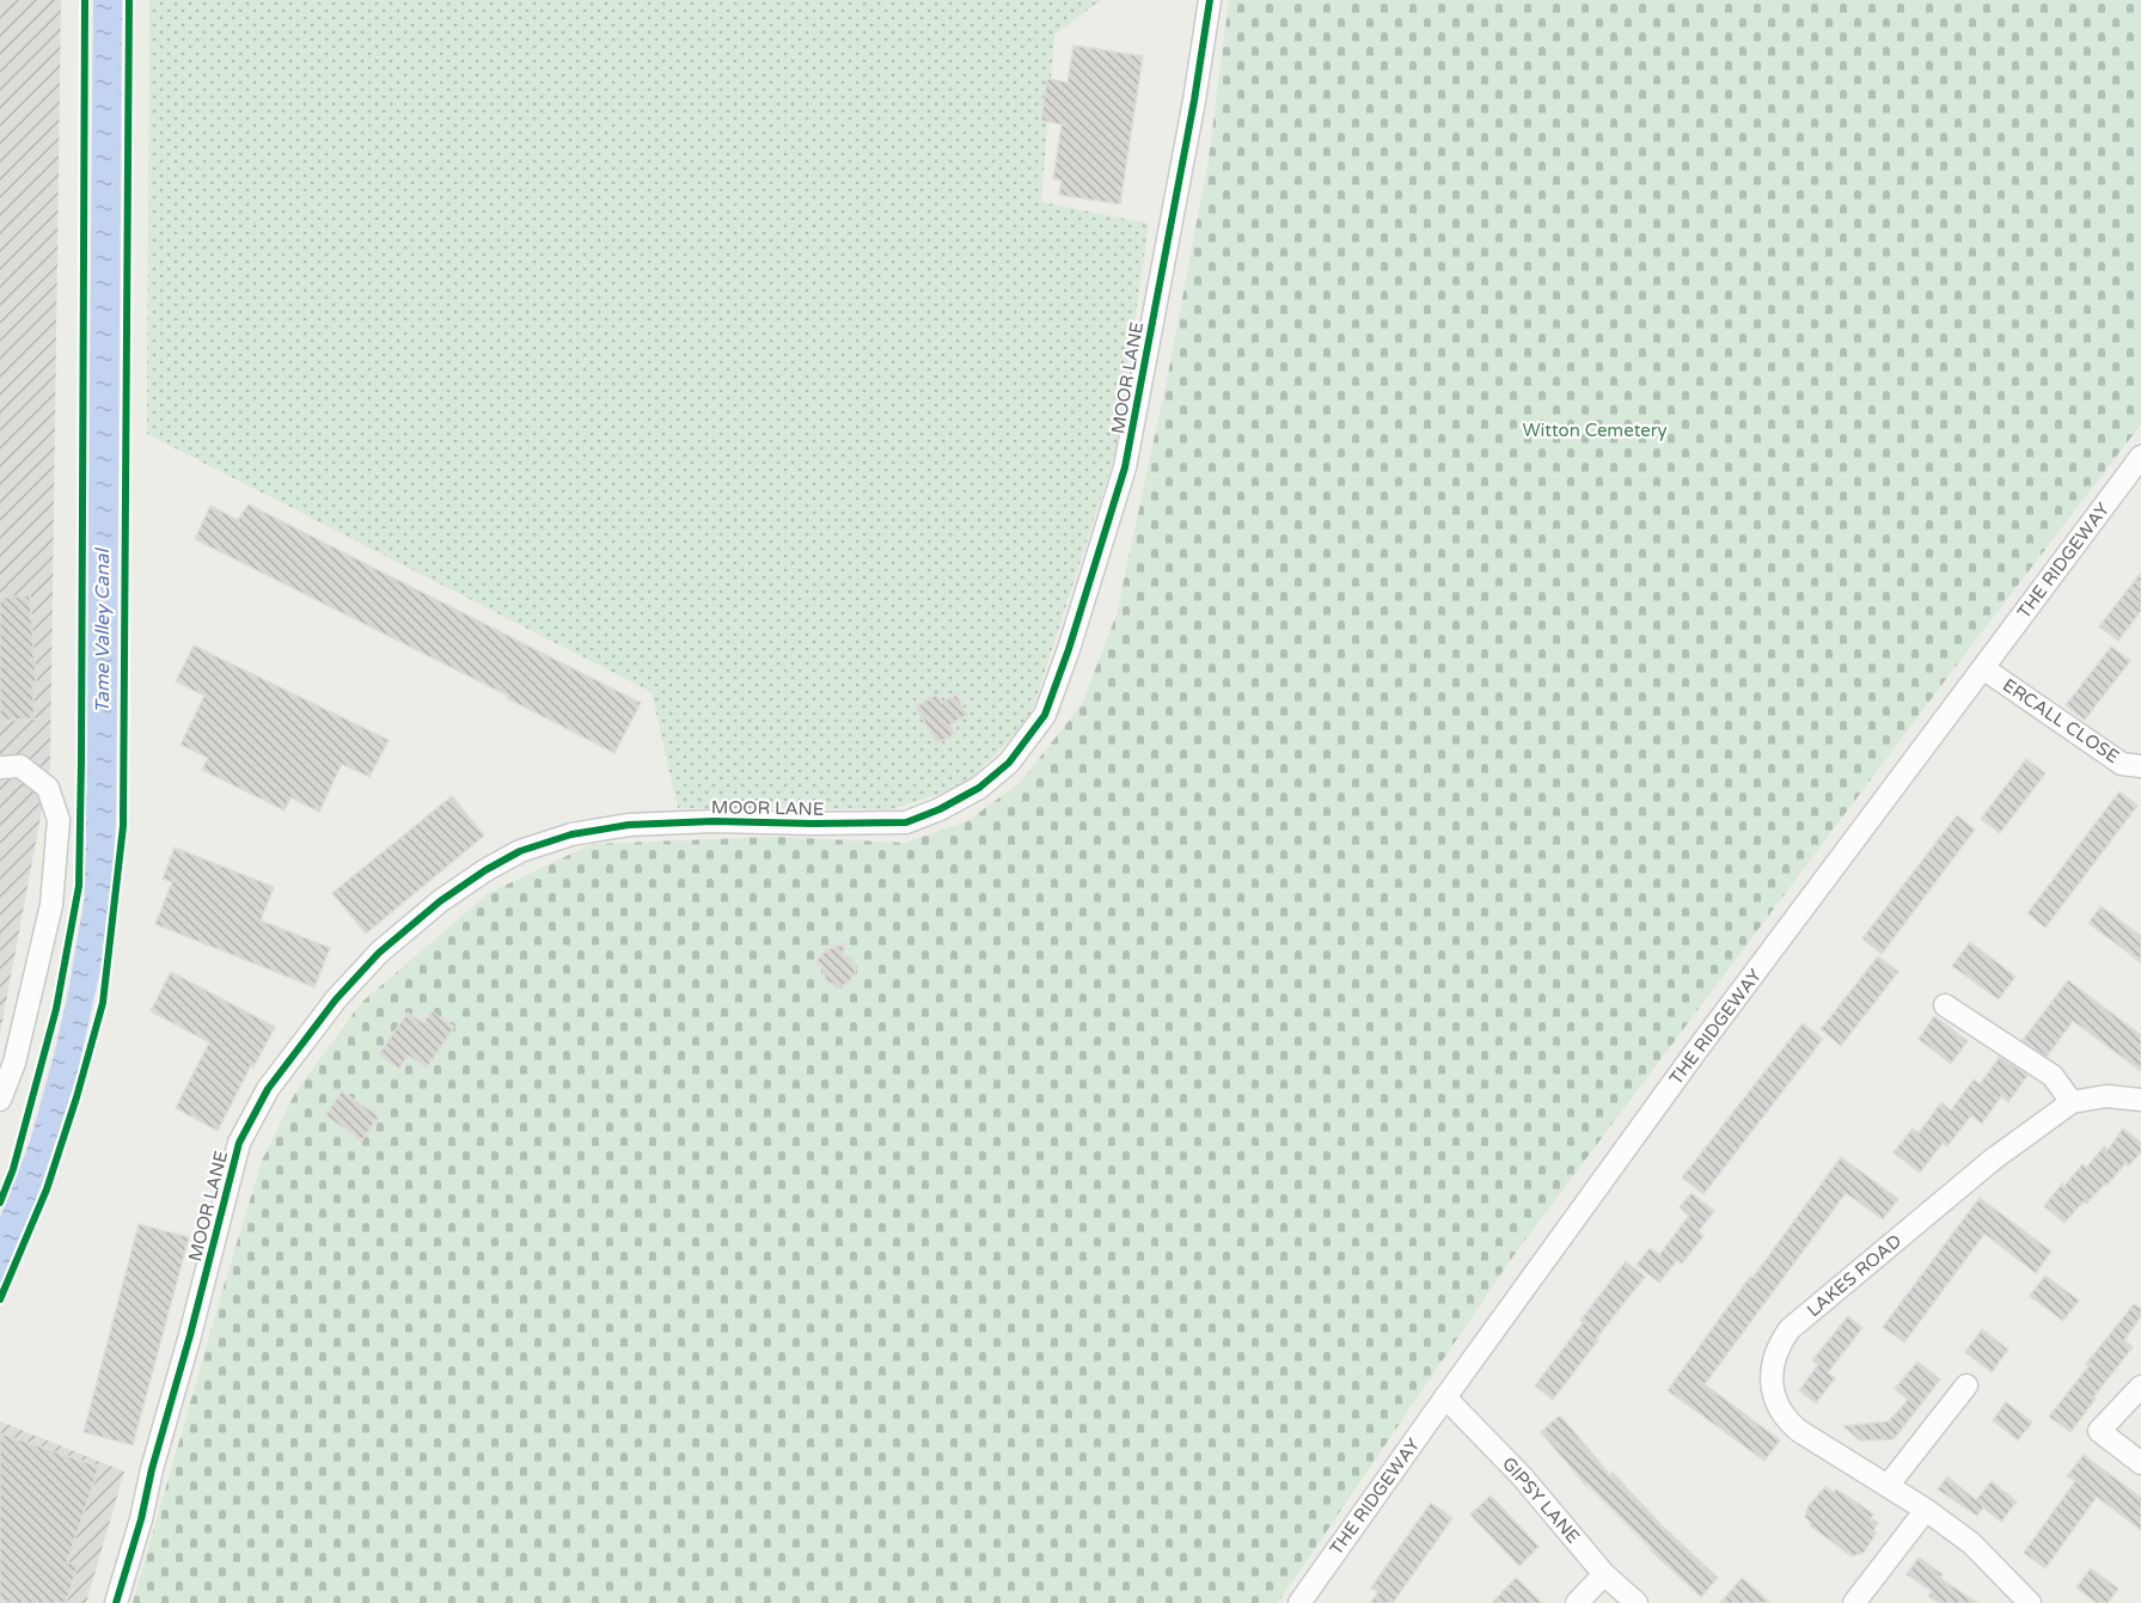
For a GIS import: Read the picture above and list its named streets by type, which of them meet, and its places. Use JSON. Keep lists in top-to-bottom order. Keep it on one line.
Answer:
{"streets":{"street":["MOOR LANE","THE RIDGEWAY","ERCALL CLOSE","LAKES ROAD","GIPSY LANE"]},"crossings":[["THE RIDGEWAY","ERCALL CLOSE"],["THE RIDGEWAY","GIPSY LANE"]],"water":["Tame Valley Canal"],"parks":["Witton Cemetery"]}
